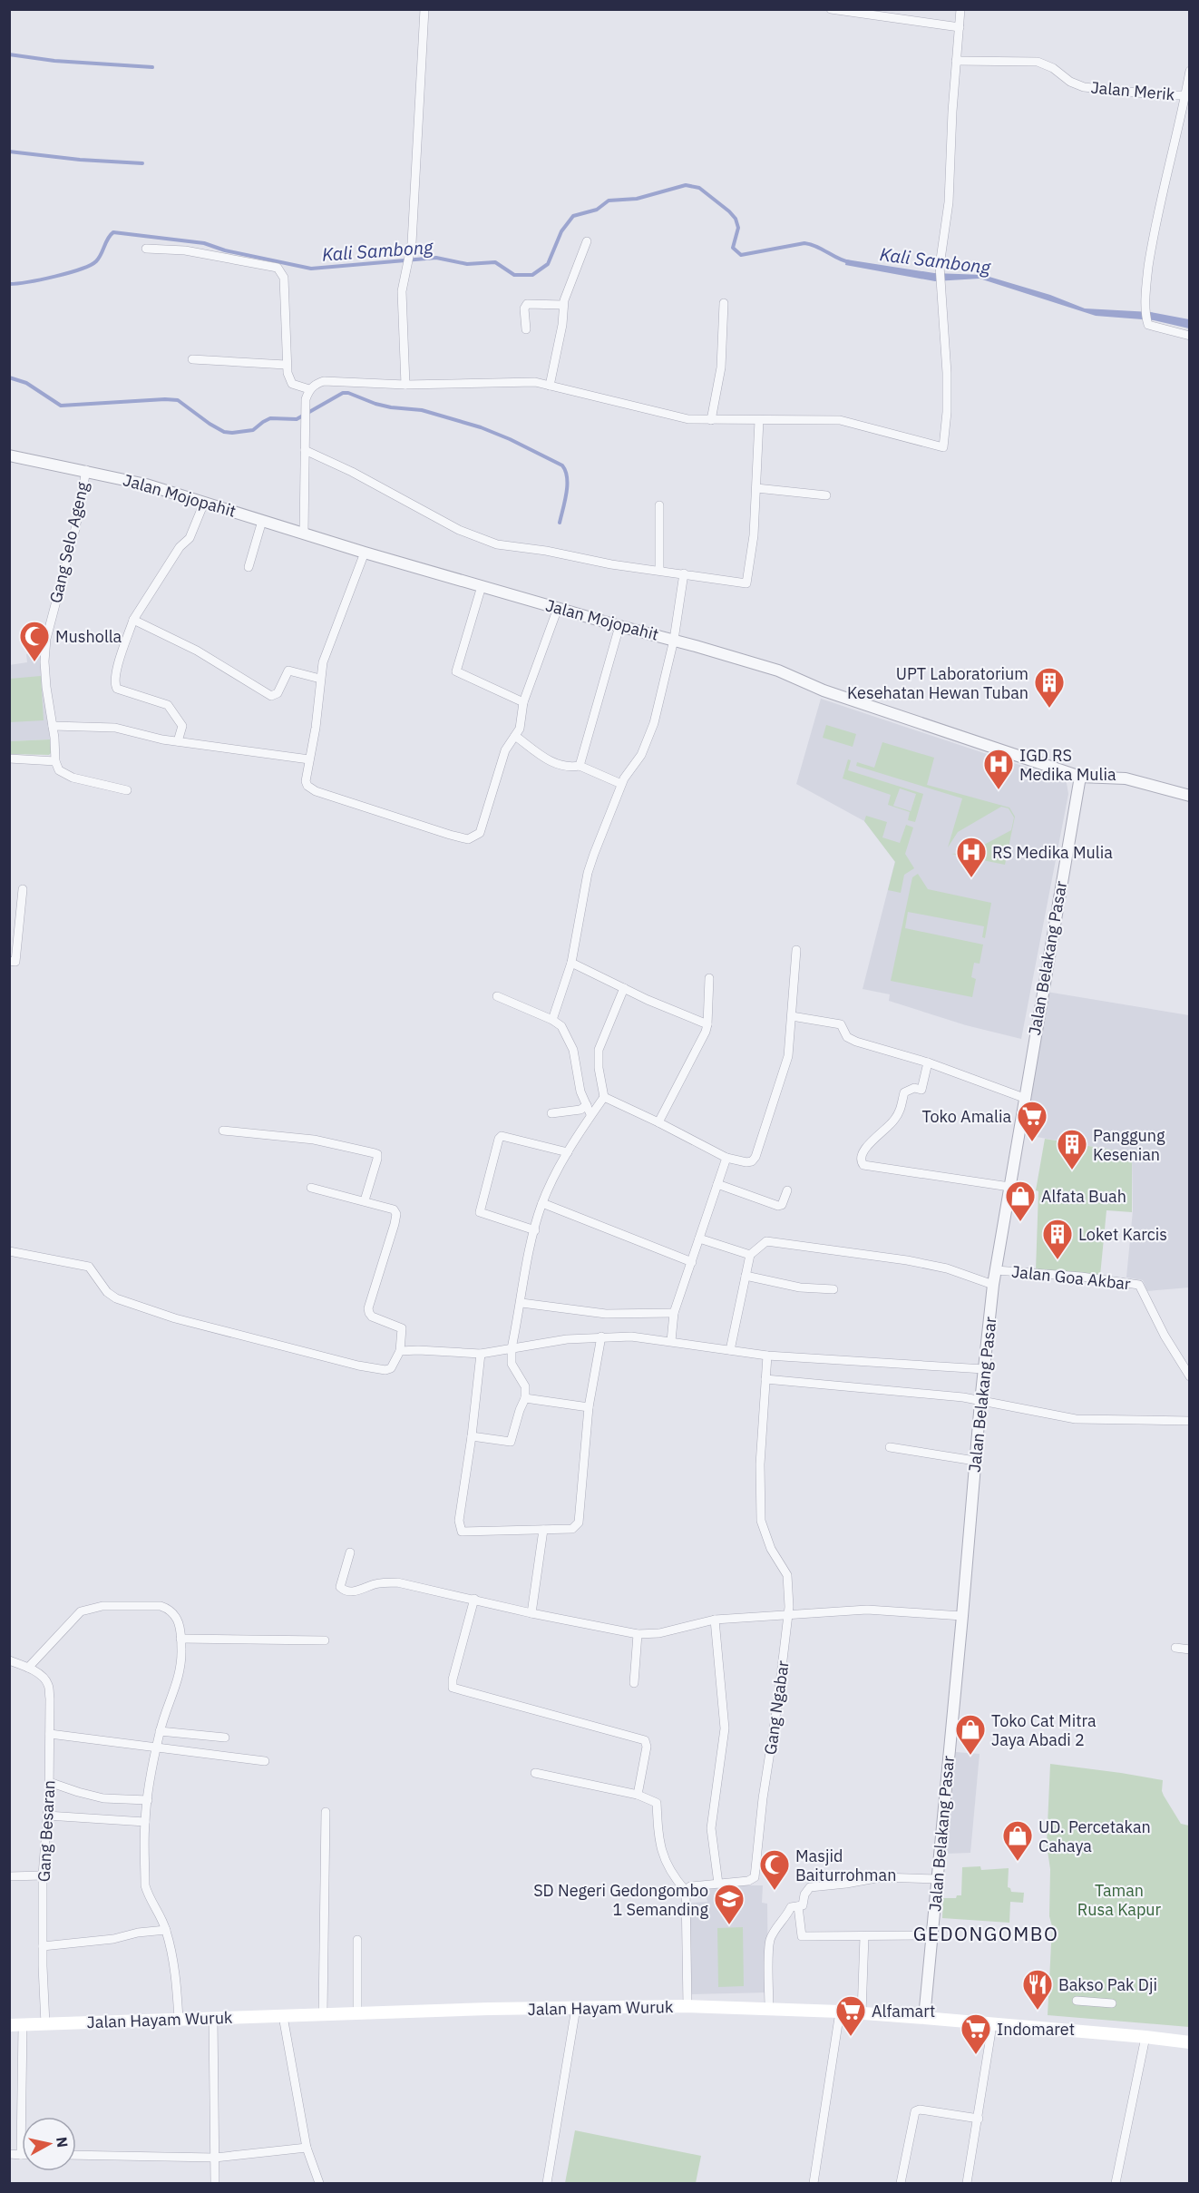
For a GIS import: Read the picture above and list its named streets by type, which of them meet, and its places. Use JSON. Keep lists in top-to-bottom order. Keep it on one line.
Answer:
{"streets":{"main road":["Jalan Hayam Wuruk"],"street":["Jalan Merik","Jalan Mojopahit","Gang Selo Ageng","Jalan Belakang Pasar","Jalan Goa Akbar","Gang Ngabar","Gang Besaran"]},"crossings":[["Jalan Mojopahit","Gang Selo Ageng"],["Jalan Mojopahit","Jalan Belakang Pasar"],["Jalan Belakang Pasar","Jalan Goa Akbar"],["Jalan Belakang Pasar","Jalan Hayam Wuruk"],["Gang Besaran","Jalan Hayam Wuruk"]],"districts":["GEDONGOMBO"],"water":["Kali Sambong"],"parks":["Taman Rusa Kapur"],"places":{"mosque":["Musholla","Masjid Baiturrohman"],"building":["UPT Laboratorium Kesehatan Hewan Tuban","Panggung Kesenian","Loket Karcis"],"hospital":["IGD RS Medika Mulia","RS Medika Mulia"],"supermarket":["Toko Amalia","Alfamart","Indomaret"],"shop":["Alfata Buah","Toko Cat Mitra Jaya Abadi 2","UD. Percetakan Cahaya"],"school or university":["SD Negeri Gedongombo 1 Semanding"],"restaurant":["Bakso Pak Dji"]},"north":"right"}
